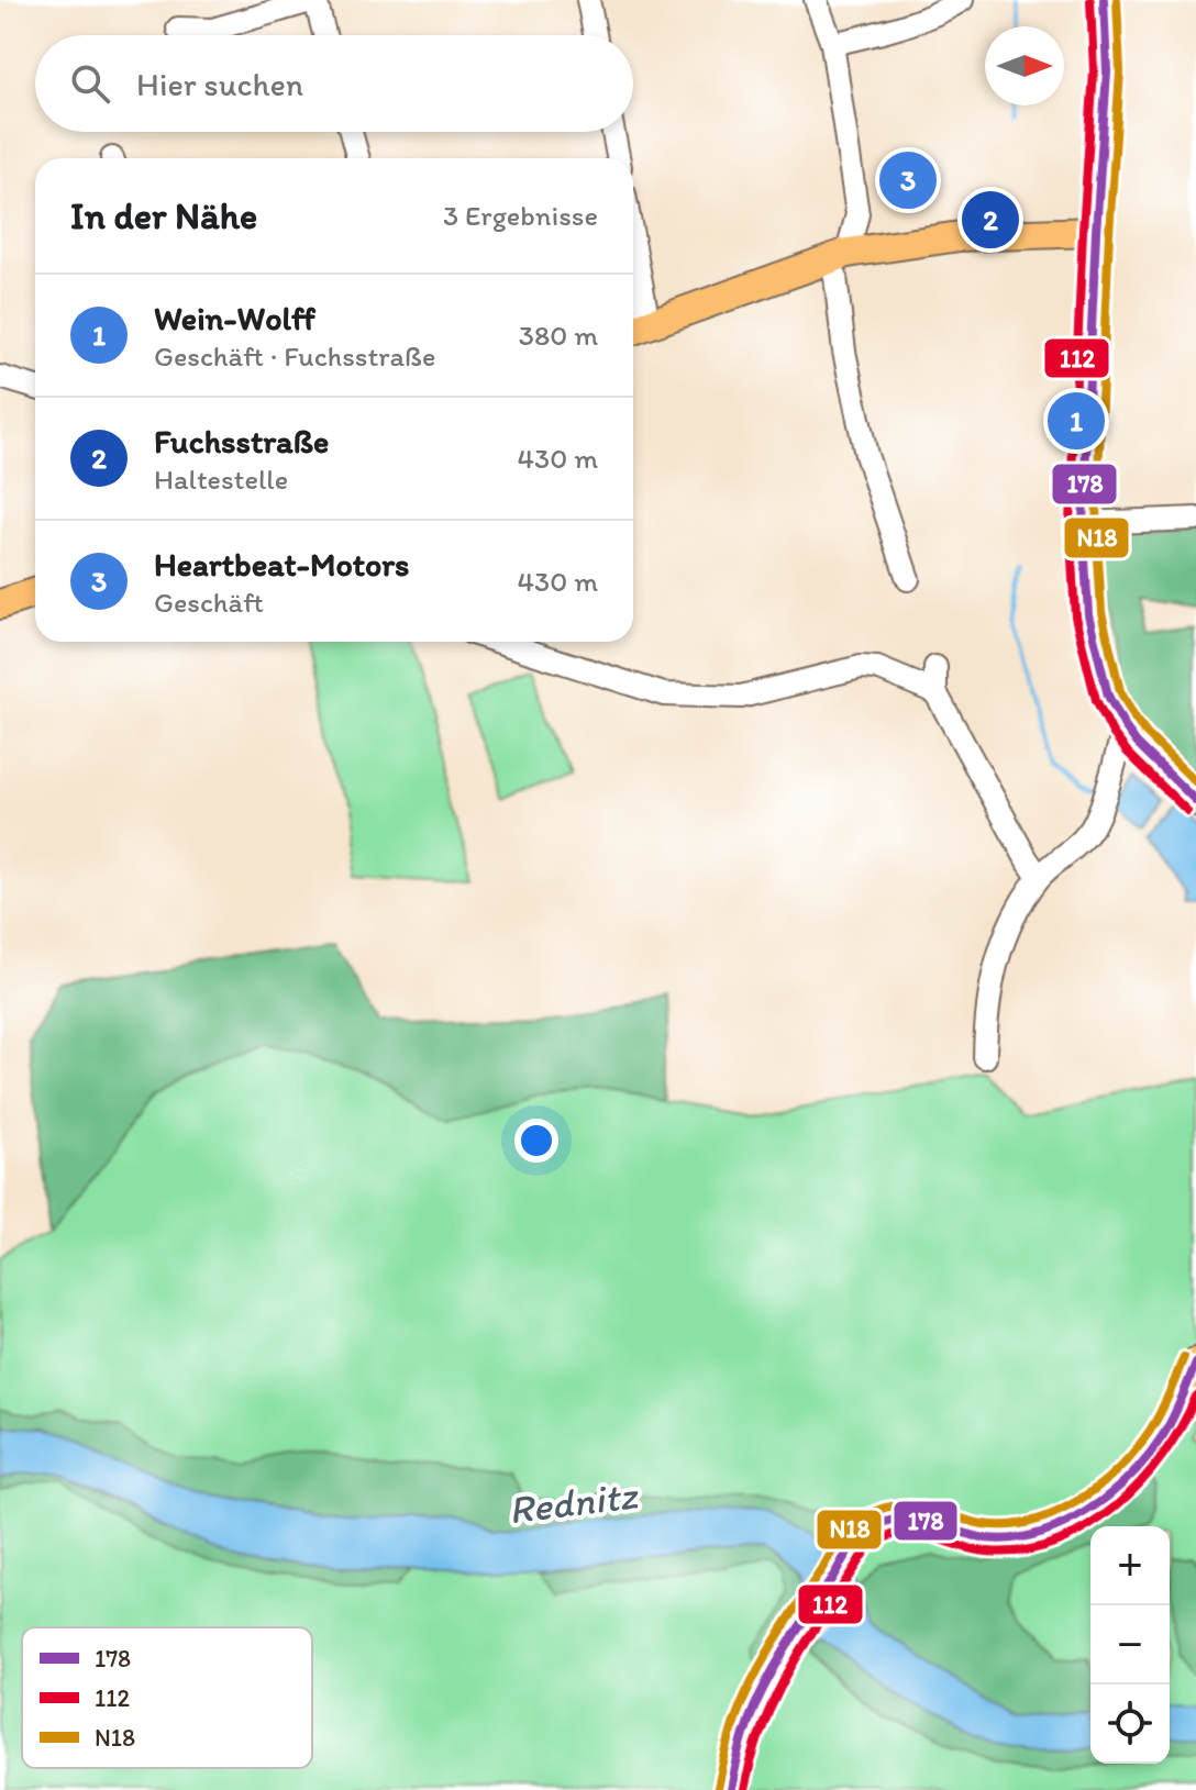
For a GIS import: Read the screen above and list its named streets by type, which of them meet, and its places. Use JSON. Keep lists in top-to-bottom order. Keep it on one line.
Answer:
{"water":["Rednitz"],"lines":["transit line 178","transit line N18","transit line 112"],"legend":["178","112","N18"],"north":"right","page":{"search":"Hier suchen","pins":["3","2","1"],"heading":["In der Nähe","3 Ergebnisse"],"list":[{"mark":"1","name":"Wein-Wolff","note":"Geschäft · Fuchsstraße","value":"380 m"},{"mark":"2","name":"Fuchsstraße","note":"Haltestelle","value":"430 m"},{"mark":"3","name":"Heartbeat-Motors","note":"Geschäft","value":"430 m"}],"map_buttons":["+","−"]}}
